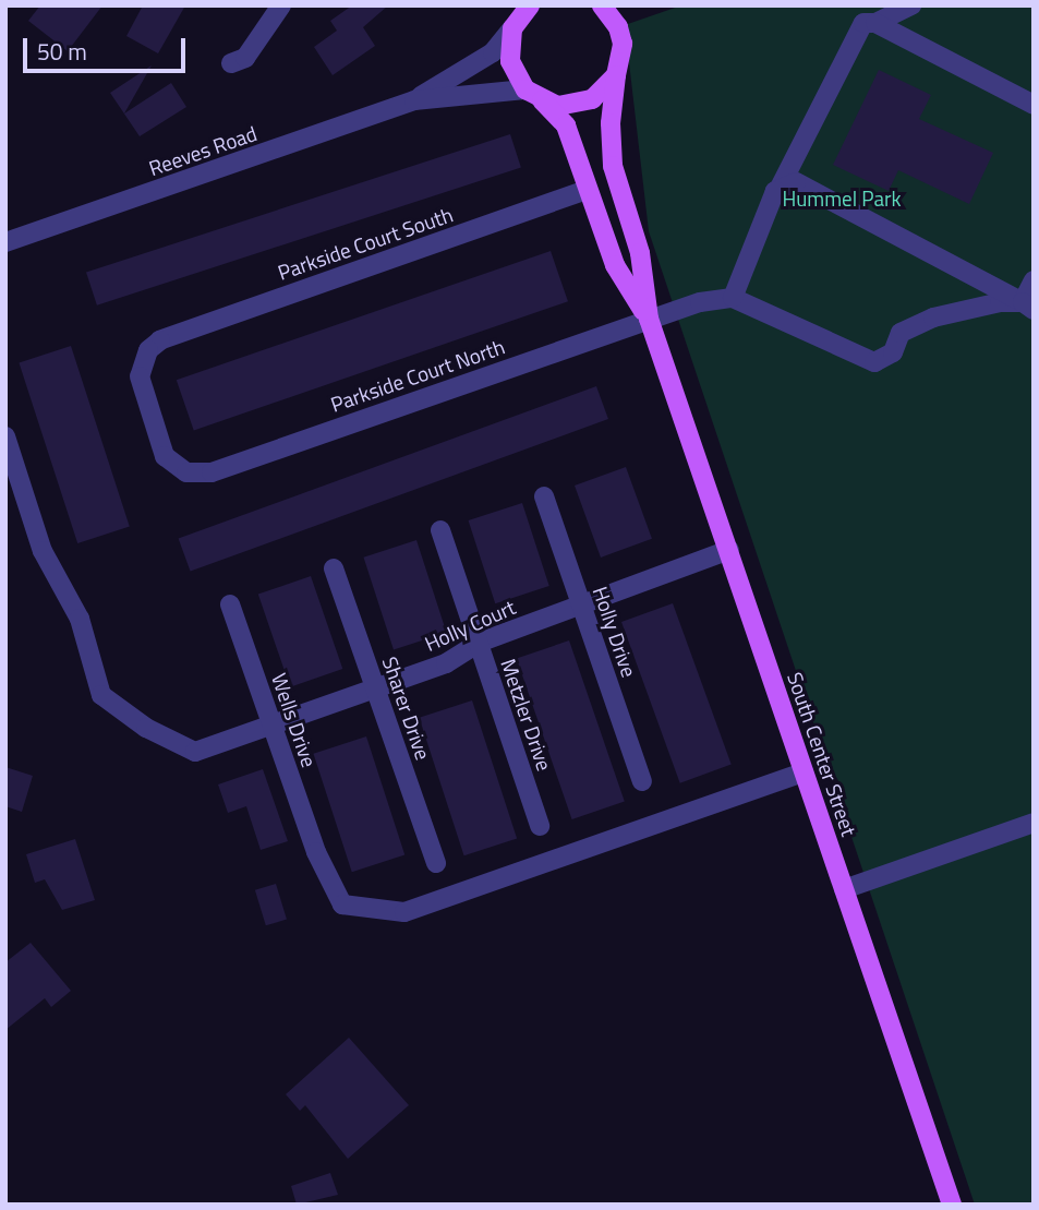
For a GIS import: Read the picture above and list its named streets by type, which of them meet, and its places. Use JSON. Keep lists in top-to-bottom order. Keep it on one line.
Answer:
{"streets":{"main road":["South Center Street"],"street":["Reeves Road","Parkside Court South","Parkside Court North","Holly Court","Holly Drive","Sharer Drive","Metzler Drive","Wells Drive"]},"crossings":[["Reeves Road","South Center Street"],["Parkside Court South","Parkside Court North"],["Parkside Court South","South Center Street"],["Parkside Court North","South Center Street"],["Holly Court","Holly Drive"],["Holly Court","Sharer Drive"],["Holly Court","Metzler Drive"],["Holly Court","Wells Drive"],["Holly Court","South Center Street"],["Wells Drive","South Center Street"]],"parks":["Hummel Park"],"scale_bar":"50 m"}
